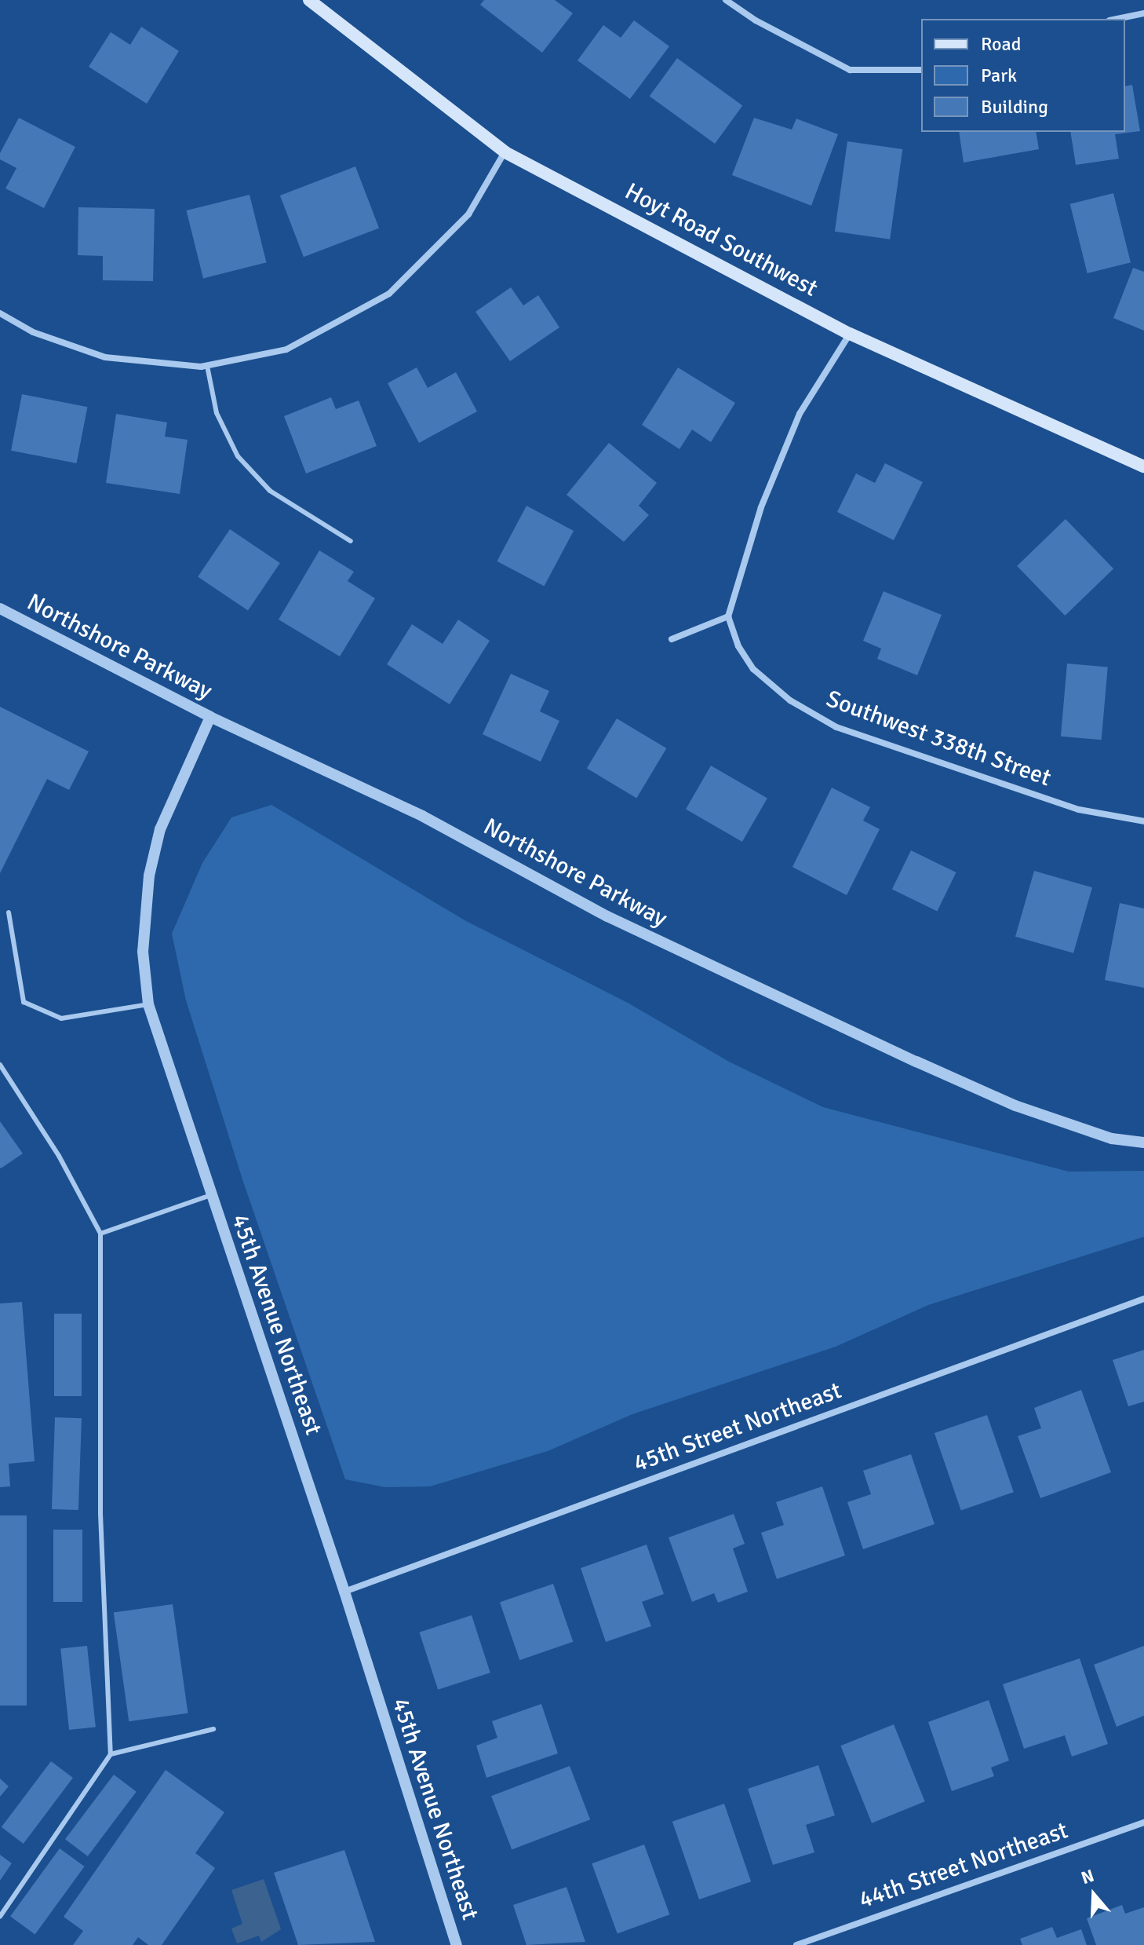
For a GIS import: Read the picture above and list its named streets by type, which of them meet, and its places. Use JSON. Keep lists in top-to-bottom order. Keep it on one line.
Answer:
{"streets":{"main road":["Hoyt Road Southwest"],"street":["Northshore Parkway","Southwest 338th Street","45th Avenue Northeast","45th Street Northeast","44th Street Northeast"]},"crossings":[["Northshore Parkway","45th Avenue Northeast"],["45th Avenue Northeast","45th Street Northeast"]],"legend":["Road","Park","Building"],"north":"top"}
